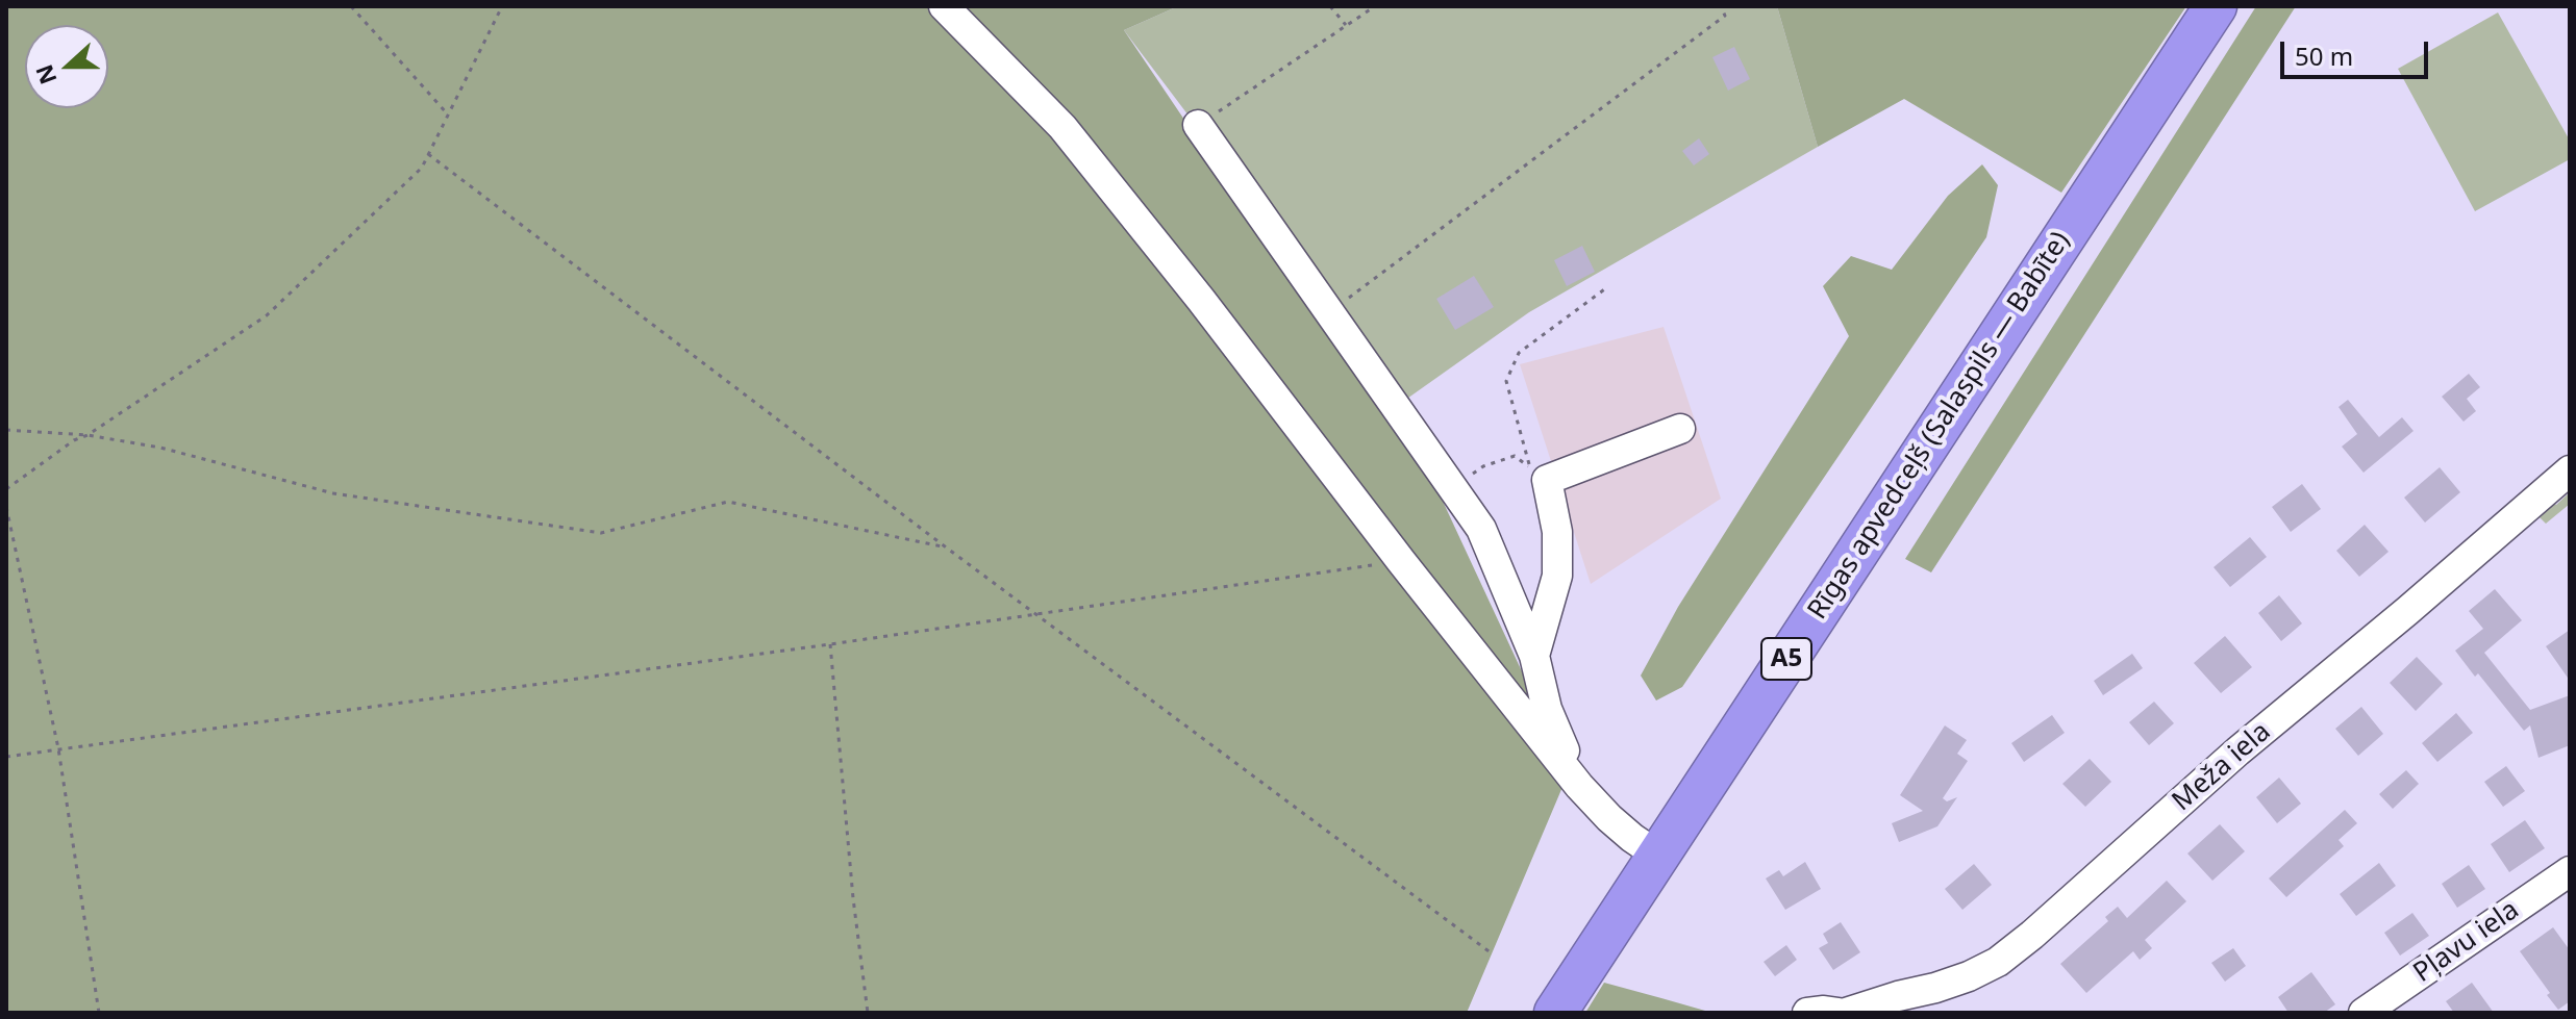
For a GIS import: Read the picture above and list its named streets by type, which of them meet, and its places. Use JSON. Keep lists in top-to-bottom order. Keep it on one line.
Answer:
{"streets":{"highway":["Rīgas apvedceļš (Salaspils — Babīte)","A5"],"street":["Meža iela","Pļavu iela"]},"scale_bar":"50 m","north":"left"}
